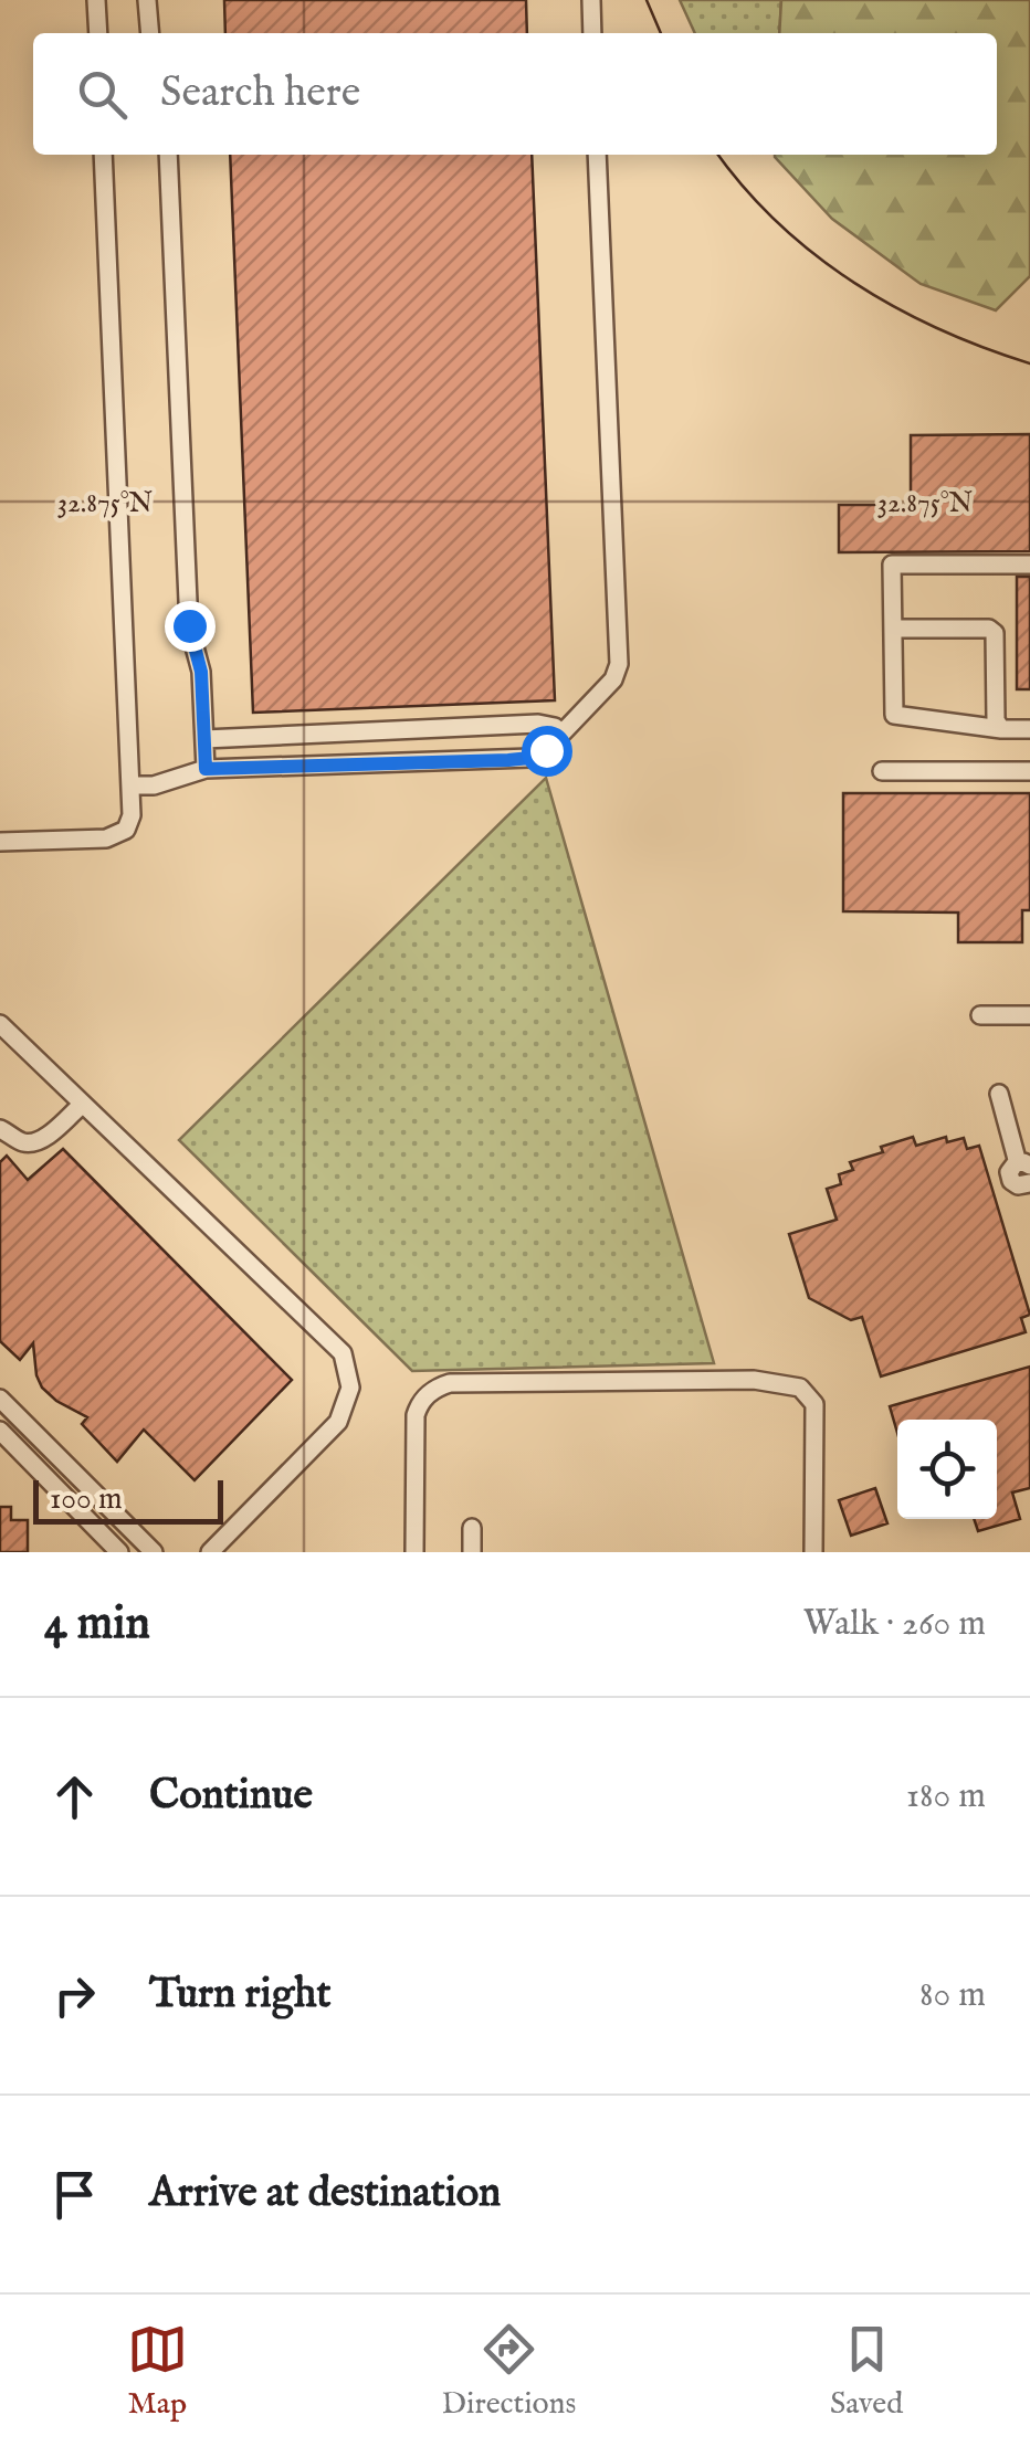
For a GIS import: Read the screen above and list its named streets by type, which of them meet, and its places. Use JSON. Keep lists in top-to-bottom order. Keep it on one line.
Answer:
{"scale_bar":"100 m","page":{"search":"Search here","scale":"100 m","heading":["4 min","Walk · 260 m"],"list":[["Continue","180 m"],["Turn right","80 m"],"Arrive at destination"],"nav":["Map","Directions","Saved"]},"coordinates":["32.875°N"]}
